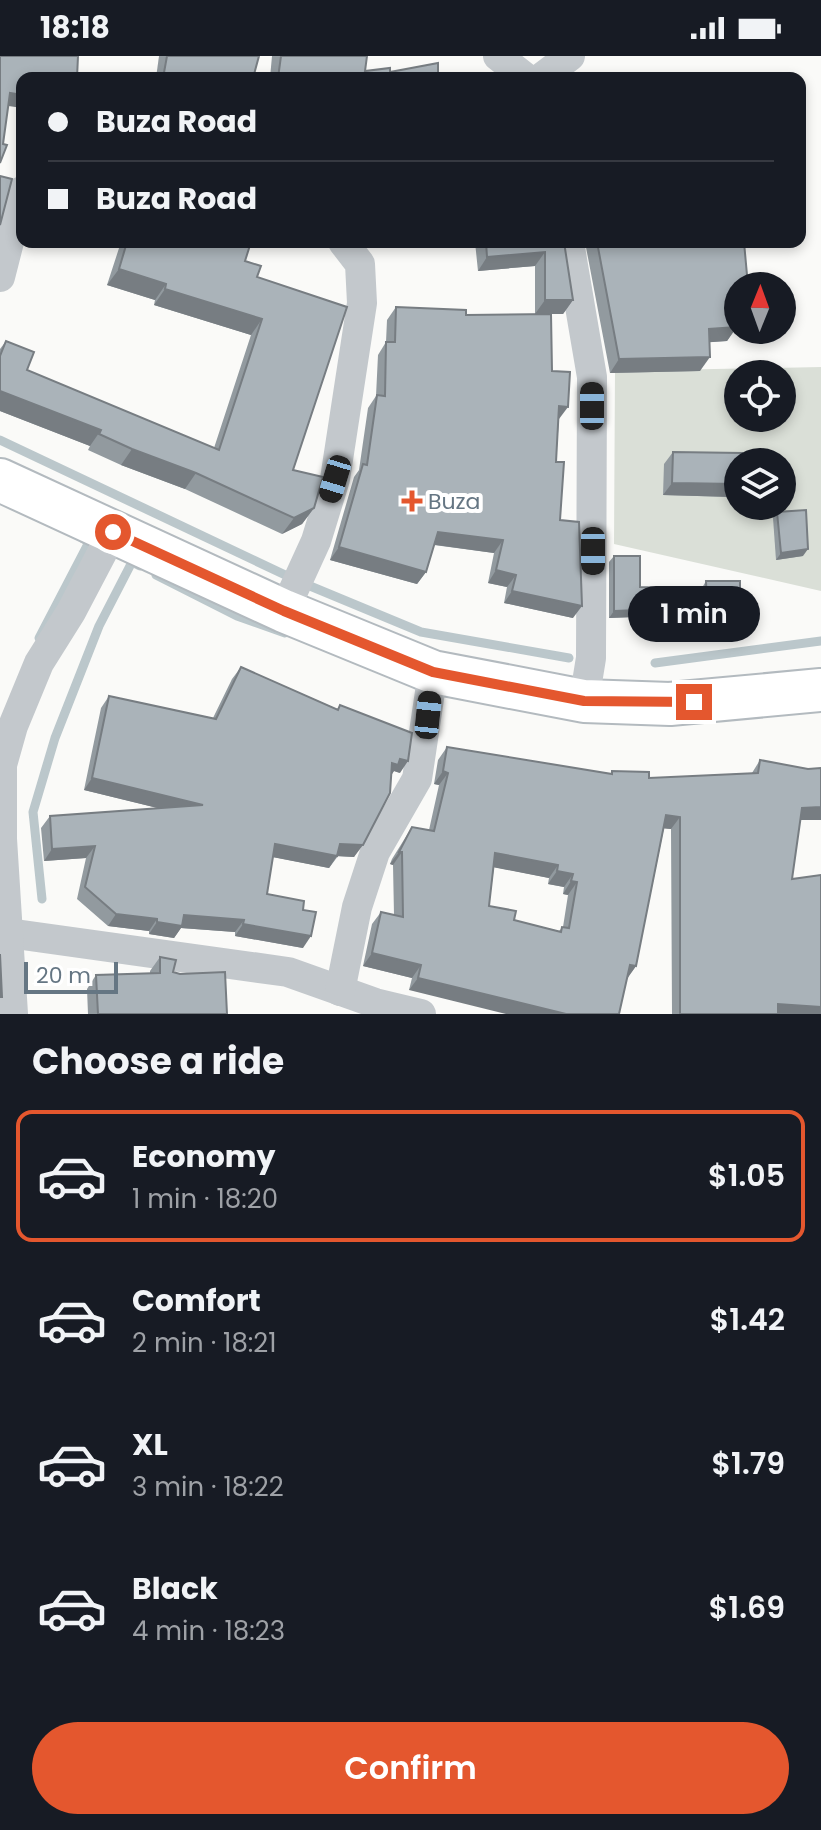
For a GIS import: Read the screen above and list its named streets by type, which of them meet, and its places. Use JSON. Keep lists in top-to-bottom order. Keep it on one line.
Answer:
{"places":{"health":["Buza"]},"scale_bar":"20 m","north":"top","page":{"status":"18:18","banner":["Buza Road","Buza Road"],"bubble":"1 min","scale":"20 m","heading":"Choose a ride","list":[{"name":"Economy","note":"1 min · 18:20","value":"$1.05"},{"name":"Comfort","note":"2 min · 18:21","value":"$1.42"},{"name":"XL","note":"3 min · 18:22","value":"$1.79"},{"name":"Black","note":"4 min · 18:23","value":"$1.69"}],"buttons":"Confirm"}}
